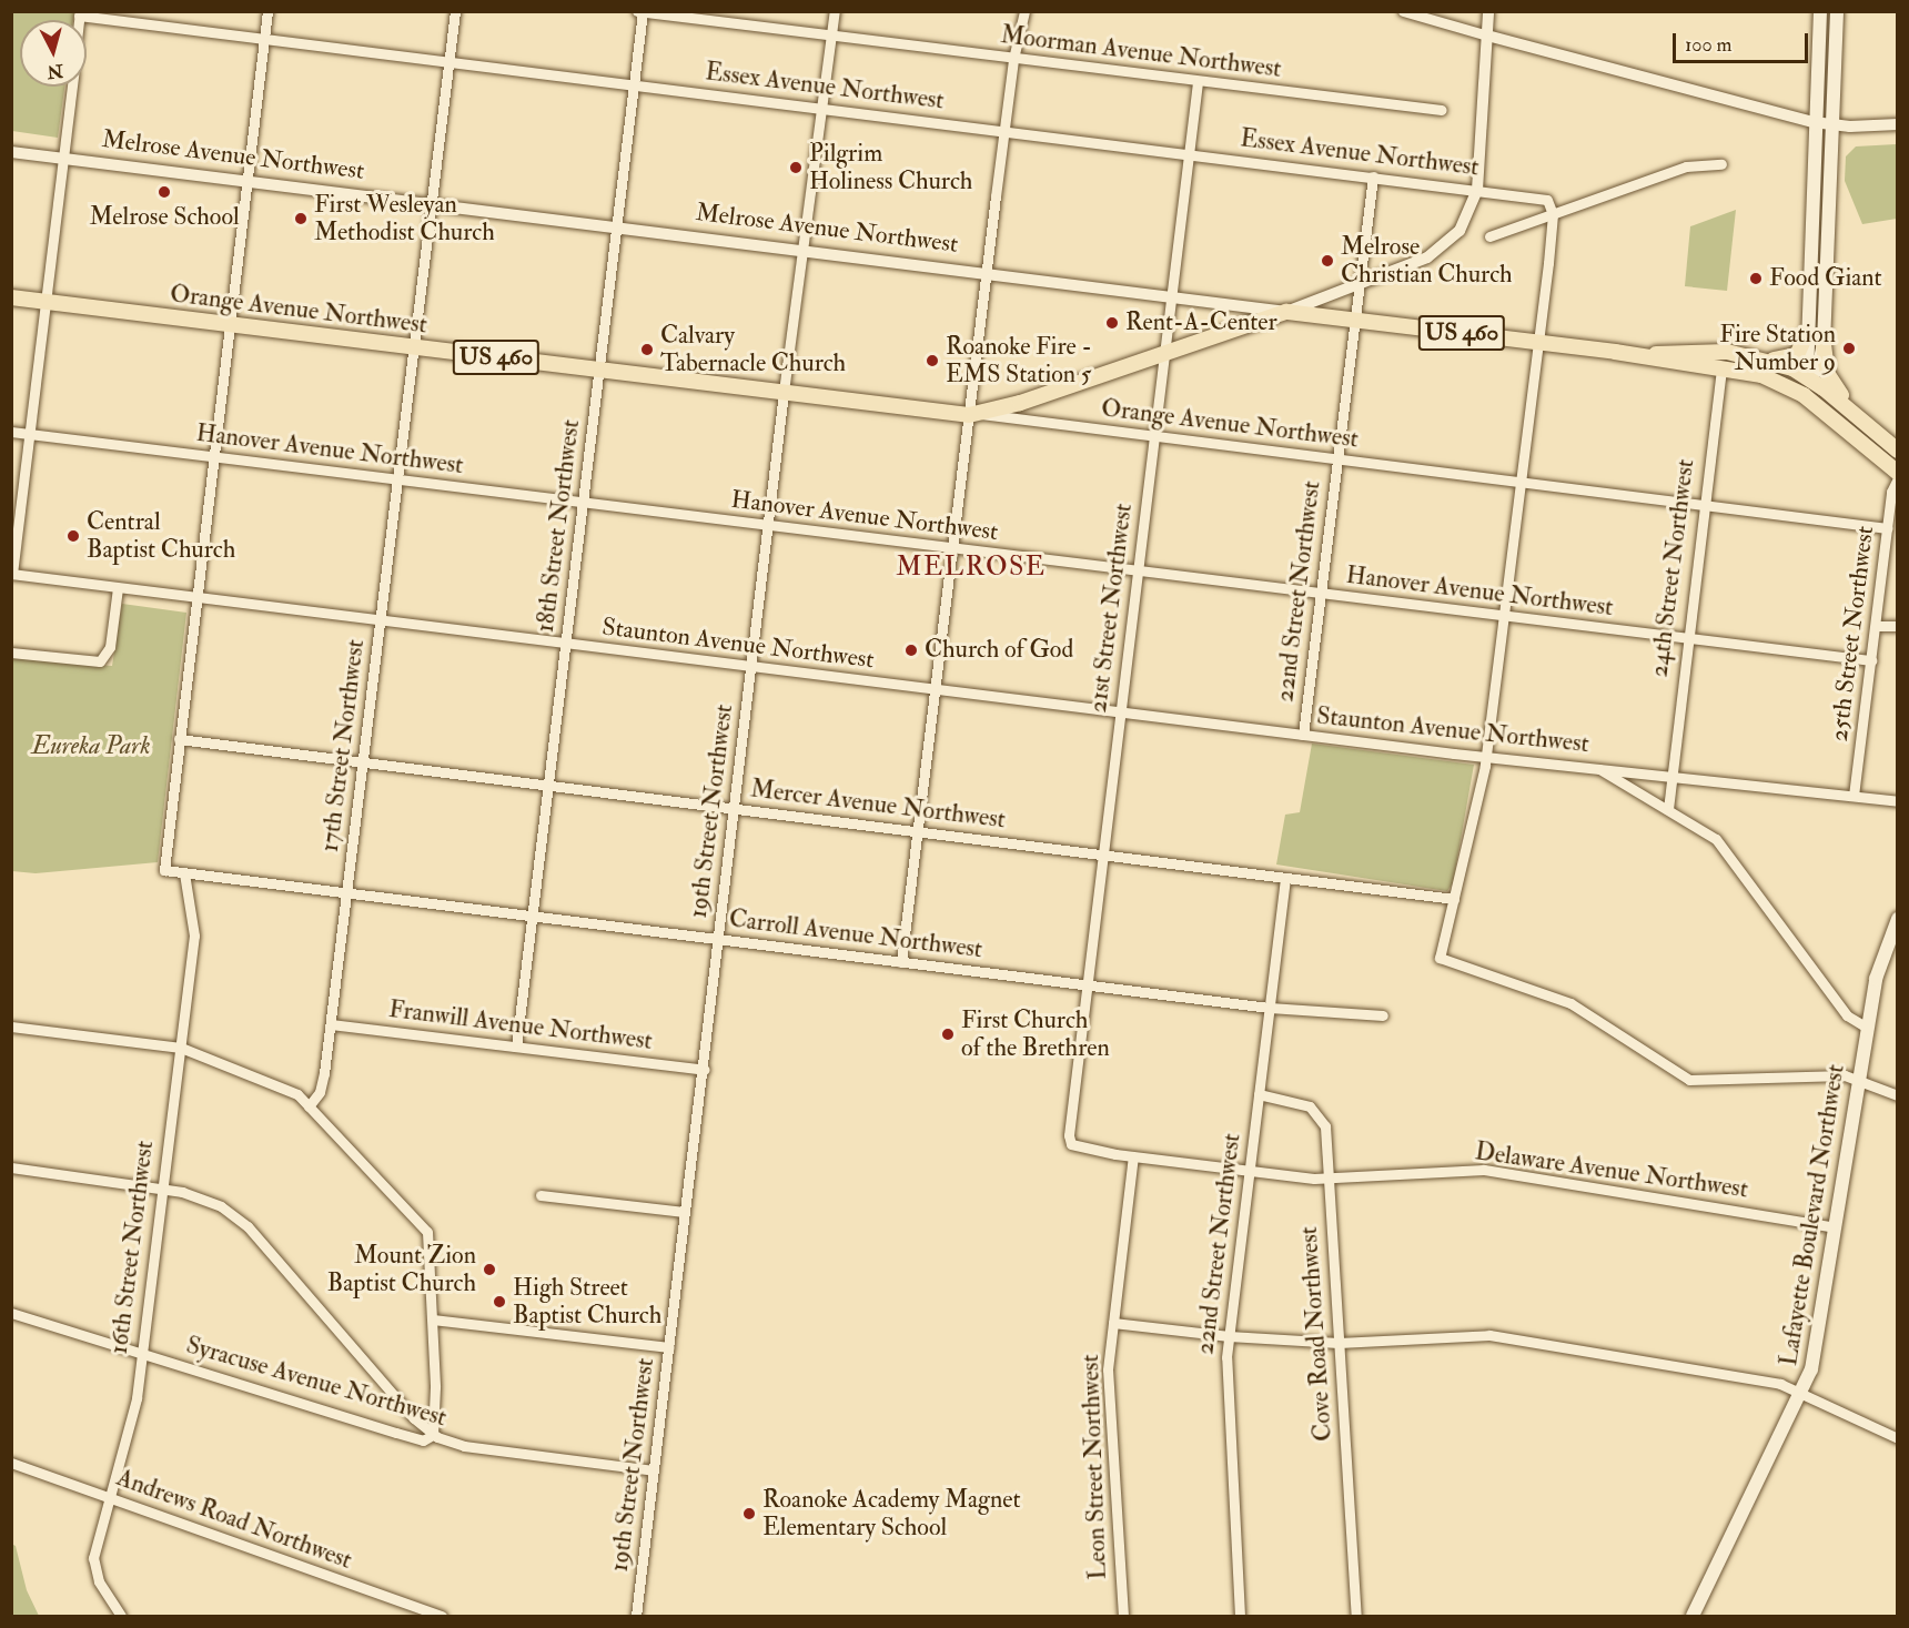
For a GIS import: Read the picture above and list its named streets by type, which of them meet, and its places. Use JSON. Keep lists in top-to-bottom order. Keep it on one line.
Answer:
{"streets":{"main road":["Melrose Avenue Northwest","Orange Avenue Northwest","US 460","Lafayette Boulevard Northwest"],"street":["Moorman Avenue Northwest","Essex Avenue Northwest","Hanover Avenue Northwest","18th Street Northwest","24th Street Northwest","22nd Street Northwest","21st Street Northwest","25th Street Northwest","Staunton Avenue Northwest","17th Street Northwest","Mercer Avenue Northwest","19th Street Northwest","Carroll Avenue Northwest","Franwill Avenue Northwest","Delaware Avenue Northwest","16th Street Northwest","Cove Road Northwest","Syracuse Avenue Northwest","Leon Street Northwest","Andrews Road Northwest"]},"crossings":[["Moorman Avenue Northwest","18th Street Northwest"],["Moorman Avenue Northwest","21st Street Northwest"],["Moorman Avenue Northwest","19th Street Northwest"],["Essex Avenue Northwest","18th Street Northwest"],["Essex Avenue Northwest","22nd Street Northwest"],["Essex Avenue Northwest","21st Street Northwest"],["Essex Avenue Northwest","17th Street Northwest"],["Essex Avenue Northwest","19th Street Northwest"],["Melrose Avenue Northwest","US 460"],["Melrose Avenue Northwest","18th Street Northwest"],["Melrose Avenue Northwest","24th Street Northwest"],["Melrose Avenue Northwest","22nd Street Northwest"],["Melrose Avenue Northwest","21st Street Northwest"],["Melrose Avenue Northwest","17th Street Northwest"],["Melrose Avenue Northwest","19th Street Northwest"],["Orange Avenue Northwest","US 460"],["Orange Avenue Northwest","18th Street Northwest"],["Orange Avenue Northwest","24th Street Northwest"],["Orange Avenue Northwest","22nd Street Northwest"],["Orange Avenue Northwest","21st Street Northwest"],["Orange Avenue Northwest","25th Street Northwest"],["Orange Avenue Northwest","17th Street Northwest"],["Orange Avenue Northwest","19th Street Northwest"],["US 460","21st Street Northwest"],["Hanover Avenue Northwest","18th Street Northwest"],["Hanover Avenue Northwest","24th Street Northwest"],["Hanover Avenue Northwest","22nd Street Northwest"],["Hanover Avenue Northwest","21st Street Northwest"],["Hanover Avenue Northwest","25th Street Northwest"],["Hanover Avenue Northwest","17th Street Northwest"],["Hanover Avenue Northwest","19th Street Northwest"],["18th Street Northwest","Staunton Avenue Northwest"],["18th Street Northwest","Mercer Avenue Northwest"],["18th Street Northwest","Carroll Avenue Northwest"],["18th Street Northwest","Franwill Avenue Northwest"],["24th Street Northwest","Staunton Avenue Northwest"],["22nd Street Northwest","Staunton Avenue Northwest"],["22nd Street Northwest","Mercer Avenue Northwest"],["22nd Street Northwest","Carroll Avenue Northwest"],["22nd Street Northwest","Delaware Avenue Northwest"],["22nd Street Northwest","Cove Road Northwest"],["21st Street Northwest","Staunton Avenue Northwest"],["21st Street Northwest","Mercer Avenue Northwest"],["21st Street Northwest","Carroll Avenue Northwest"],["21st Street Northwest","Delaware Avenue Northwest"],["25th Street Northwest","Staunton Avenue Northwest"],["Staunton Avenue Northwest","17th Street Northwest"],["Staunton Avenue Northwest","19th Street Northwest"],["17th Street Northwest","Mercer Avenue Northwest"],["17th Street Northwest","Carroll Avenue Northwest"],["17th Street Northwest","Franwill Avenue Northwest"],["Mercer Avenue Northwest","19th Street Northwest"],["Mercer Avenue Northwest","Carroll Avenue Northwest"],["19th Street Northwest","Carroll Avenue Northwest"],["19th Street Northwest","Franwill Avenue Northwest"],["19th Street Northwest","Syracuse Avenue Northwest"],["Carroll Avenue Northwest","16th Street Northwest"],["Delaware Avenue Northwest","Lafayette Boulevard Northwest"],["Delaware Avenue Northwest","Cove Road Northwest"],["Delaware Avenue Northwest","Leon Street Northwest"],["16th Street Northwest","Syracuse Avenue Northwest"],["16th Street Northwest","Andrews Road Northwest"]],"districts":["MELROSE"],"parks":["Eureka Park"],"places":["Pilgrim Holiness Church","Melrose School","First Wesleyan Methodist Church","Melrose Christian Church","Food Giant","Rent-A-Center","Fire Station Number 9","Calvary Tabernacle Church","Roanoke Fire - EMS Station 5","Central Baptist Church","Church of God","First Church of the Brethren","Mount Zion Baptist Church","High Street Baptist Church","Roanoke Academy Magnet Elementary School"],"scale_bar":"100 m","north":"bottom"}
